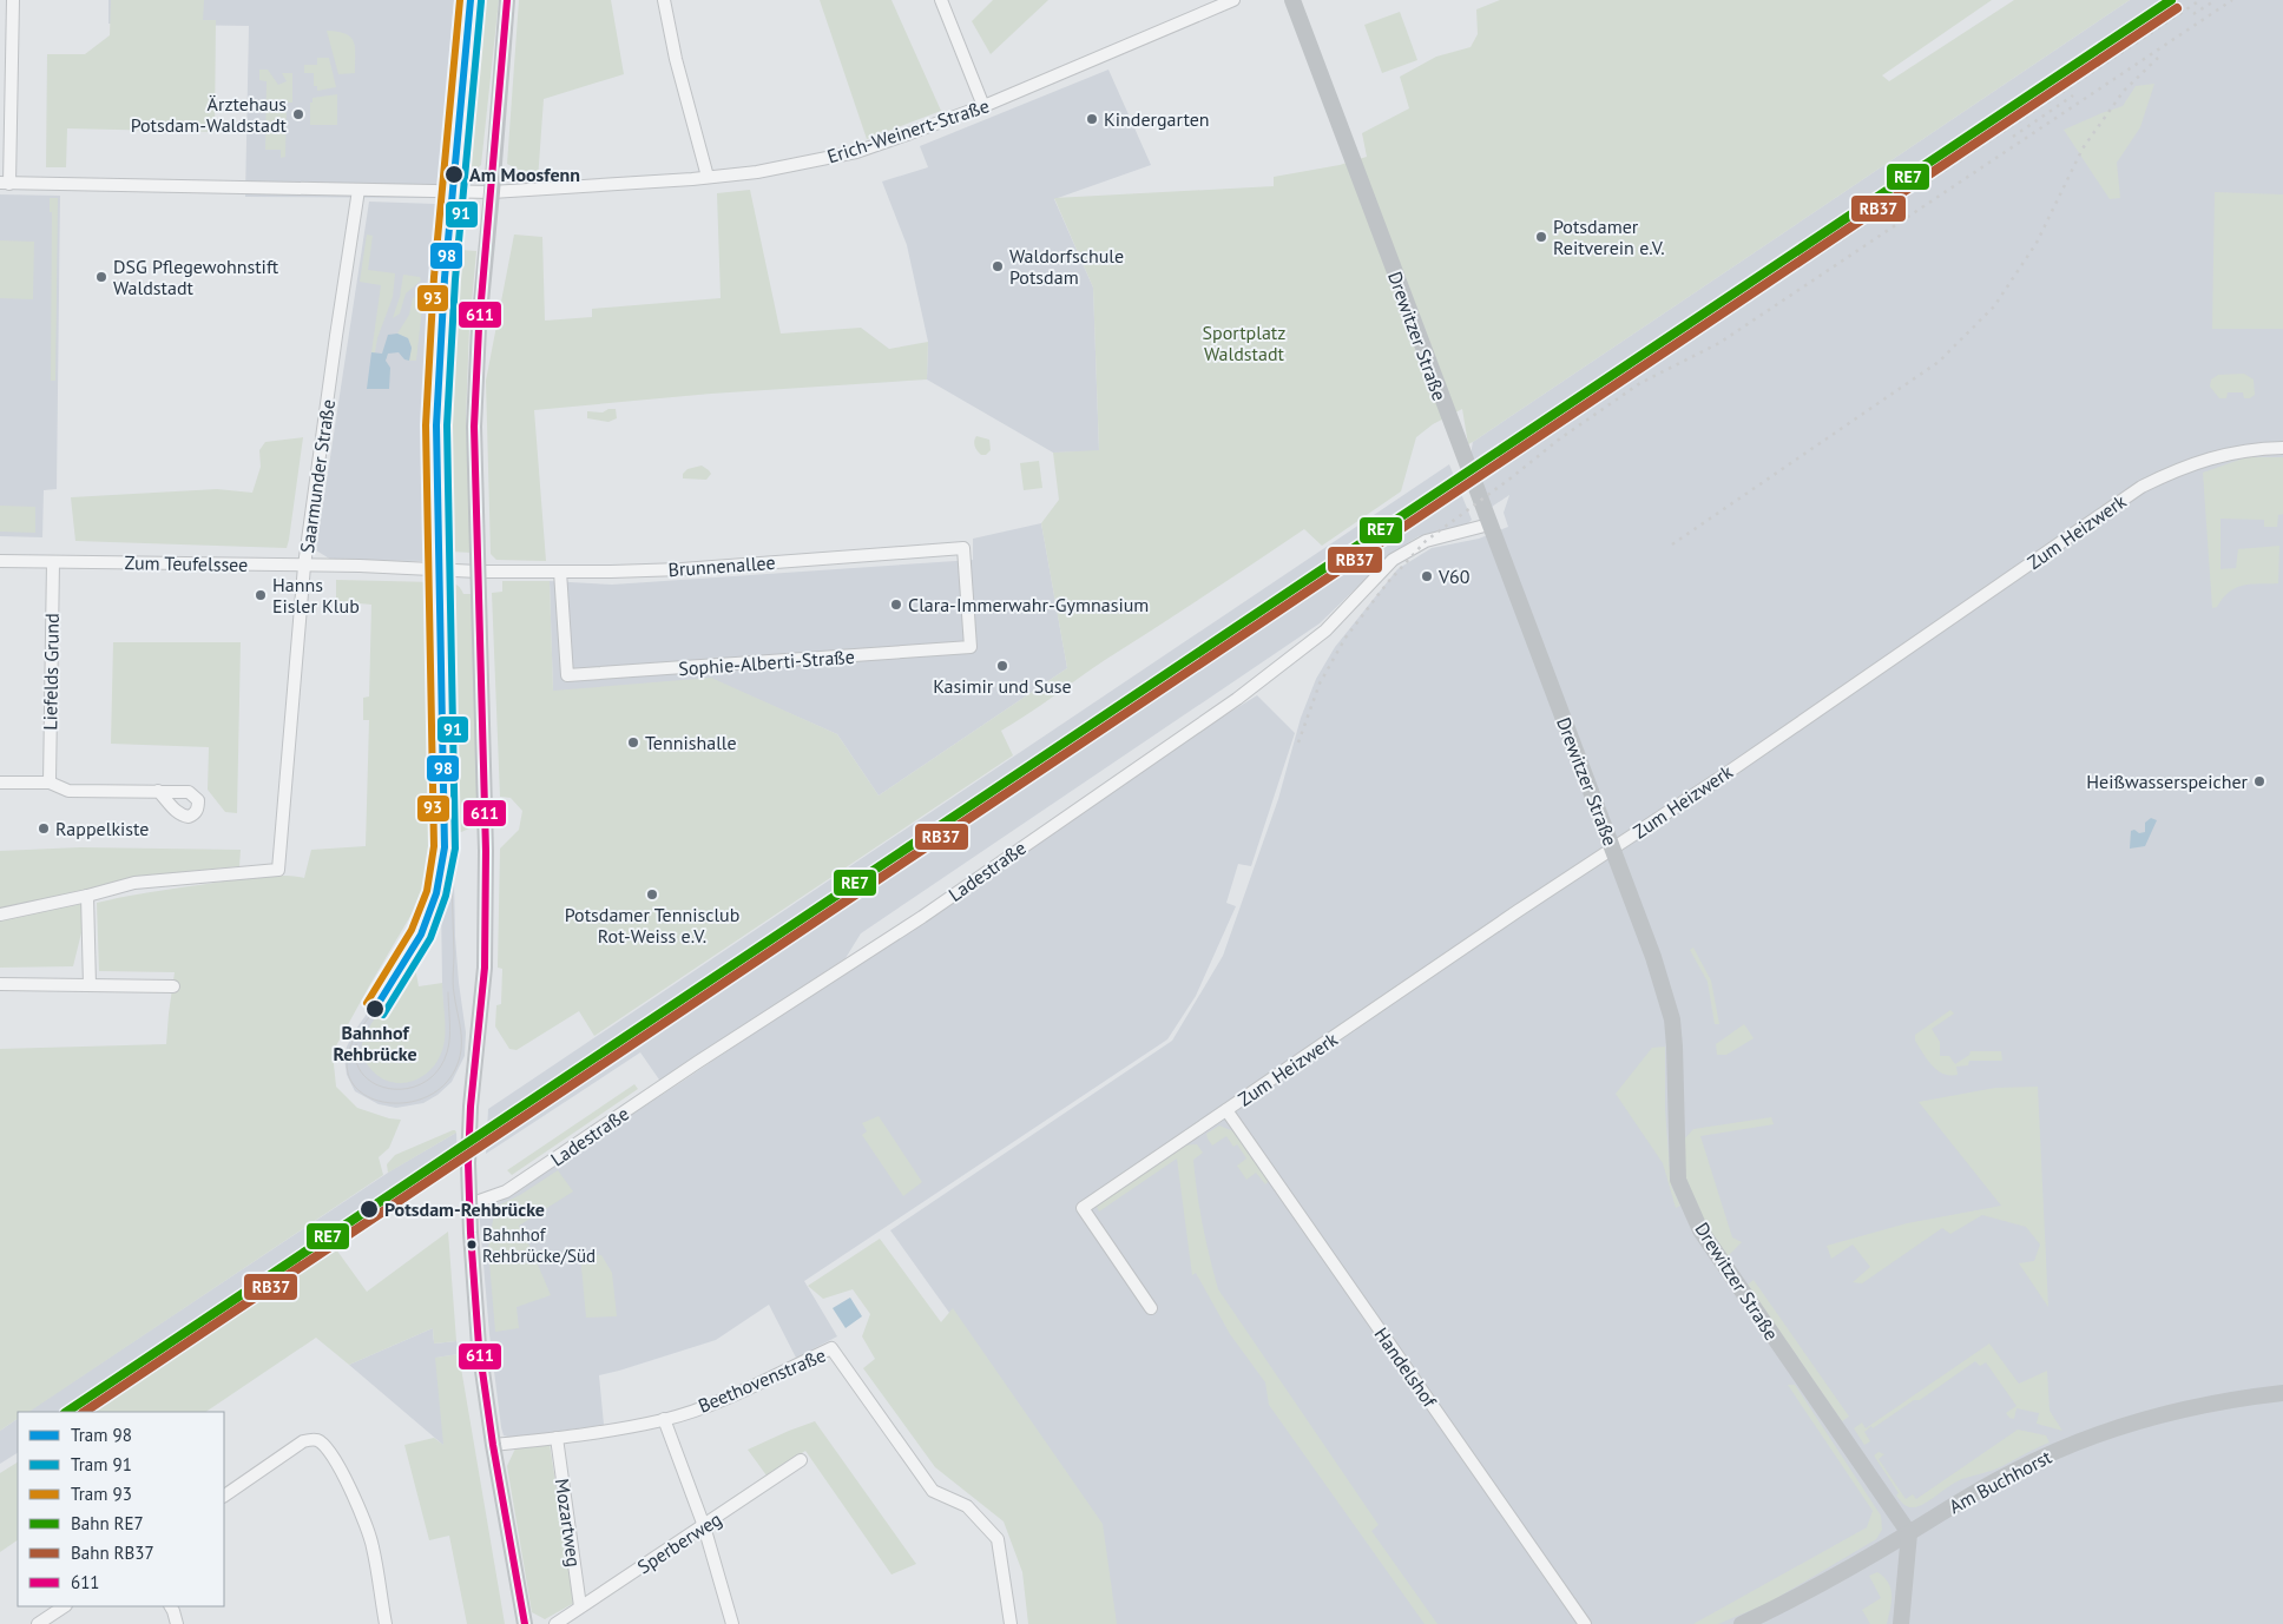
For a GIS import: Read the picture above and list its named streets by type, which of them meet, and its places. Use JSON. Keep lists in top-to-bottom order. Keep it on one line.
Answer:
{"streets":{"street":["Erich-Weinert-Straße","Drewitzer Straße","Saarmunder Straße","Zum Heizwerk","Zum Teufelssee","Brunnenallee","Sophie-Alberti-Straße","Liefelds Grund","Ladestraße","Handelshof","Beethovenstraße","Am Buchhorst","Mozartweg","Sperberweg"]},"crossings":[["Drewitzer Straße","Zum Heizwerk"],["Drewitzer Straße","Ladestraße"],["Drewitzer Straße","Am Buchhorst"],["Saarmunder Straße","Zum Teufelssee"],["Zum Heizwerk","Handelshof"],["Zum Teufelssee","Brunnenallee"],["Zum Teufelssee","Liefelds Grund"],["Brunnenallee","Sophie-Alberti-Straße"],["Beethovenstraße","Mozartweg"],["Mozartweg","Sperberweg"]],"parks":["Sportplatz Waldstadt"],"places":["Ärztehaus Potsdam-Waldstadt","Kindergarten","Am Moosfenn","Potsdamer Reitverein e.V.","Waldorfschule Potsdam","DSG Pflegewohnstift Waldstadt","V60","Hanns Eisler Klub","Clara-Immerwahr-Gymnasium","Kasimir und Suse","Tennishalle","Heißwasserspeicher","Rappelkiste","Potsdamer Tennisclub Rot-Weiss e.V.","Bahnhof Rehbrücke","Potsdam-Rehbrücke","Bahnhof Rehbrücke/Süd"],"lines":["tram line 98","tram line 93","rail line RE7","transit line 611","tram line 91","rail line RB37"],"legend":["Tram 98","Tram 91","Tram 93","Bahn RE7","Bahn RB37","611"]}
